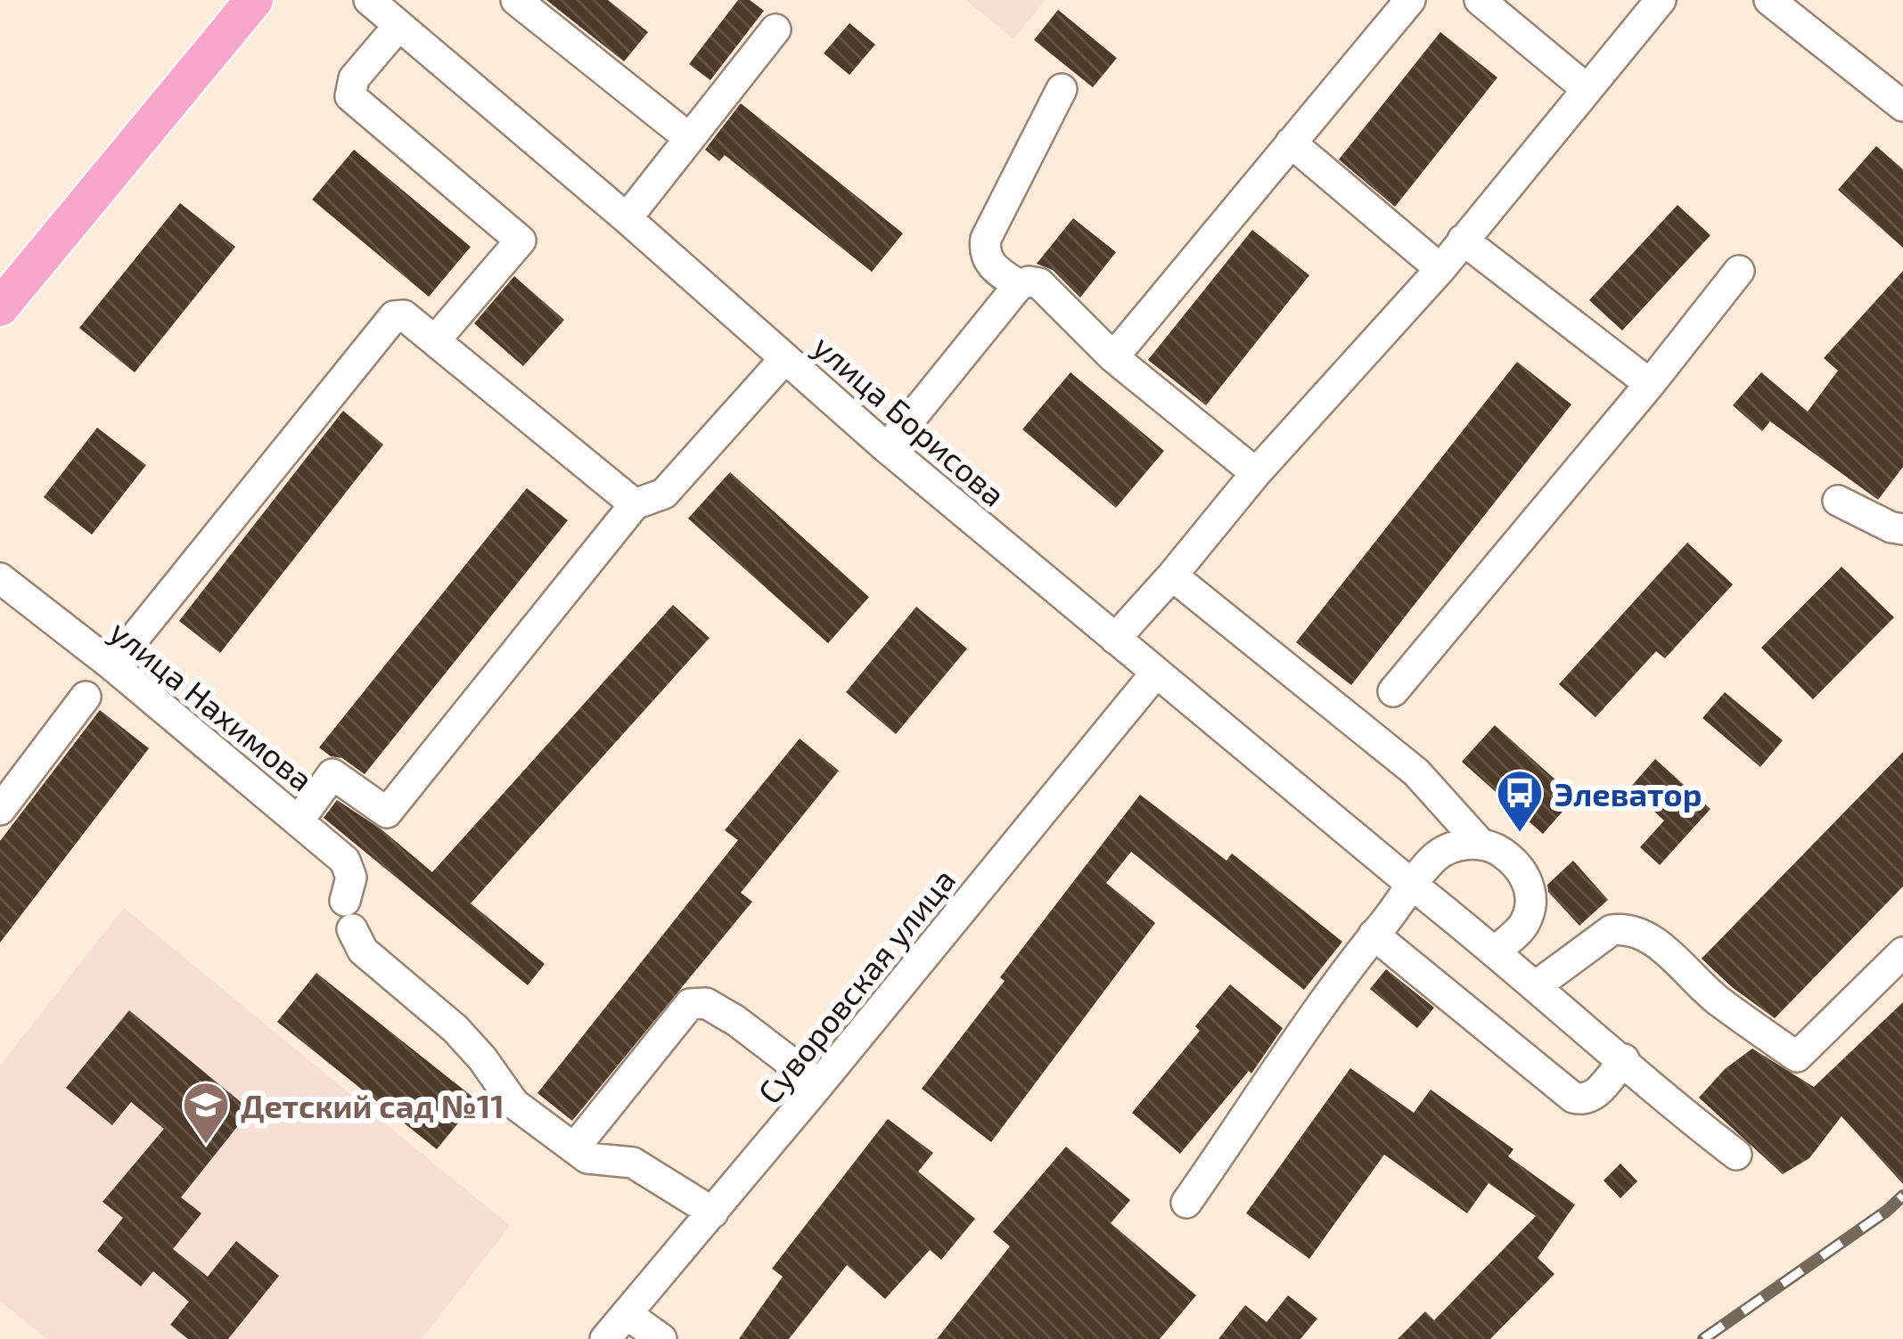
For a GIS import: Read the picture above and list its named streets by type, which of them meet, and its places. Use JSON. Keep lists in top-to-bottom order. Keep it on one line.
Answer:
{"streets":{"street":["улица Борисова","улица Нахимова","Суворовская улица"]},"crossings":[["улица Борисова","Суворовская улица"],["улица Нахимова","Суворовская улица"]],"places":{"bus stop":["Элеватор"],"school or university":["Детский сад №11"]}}
